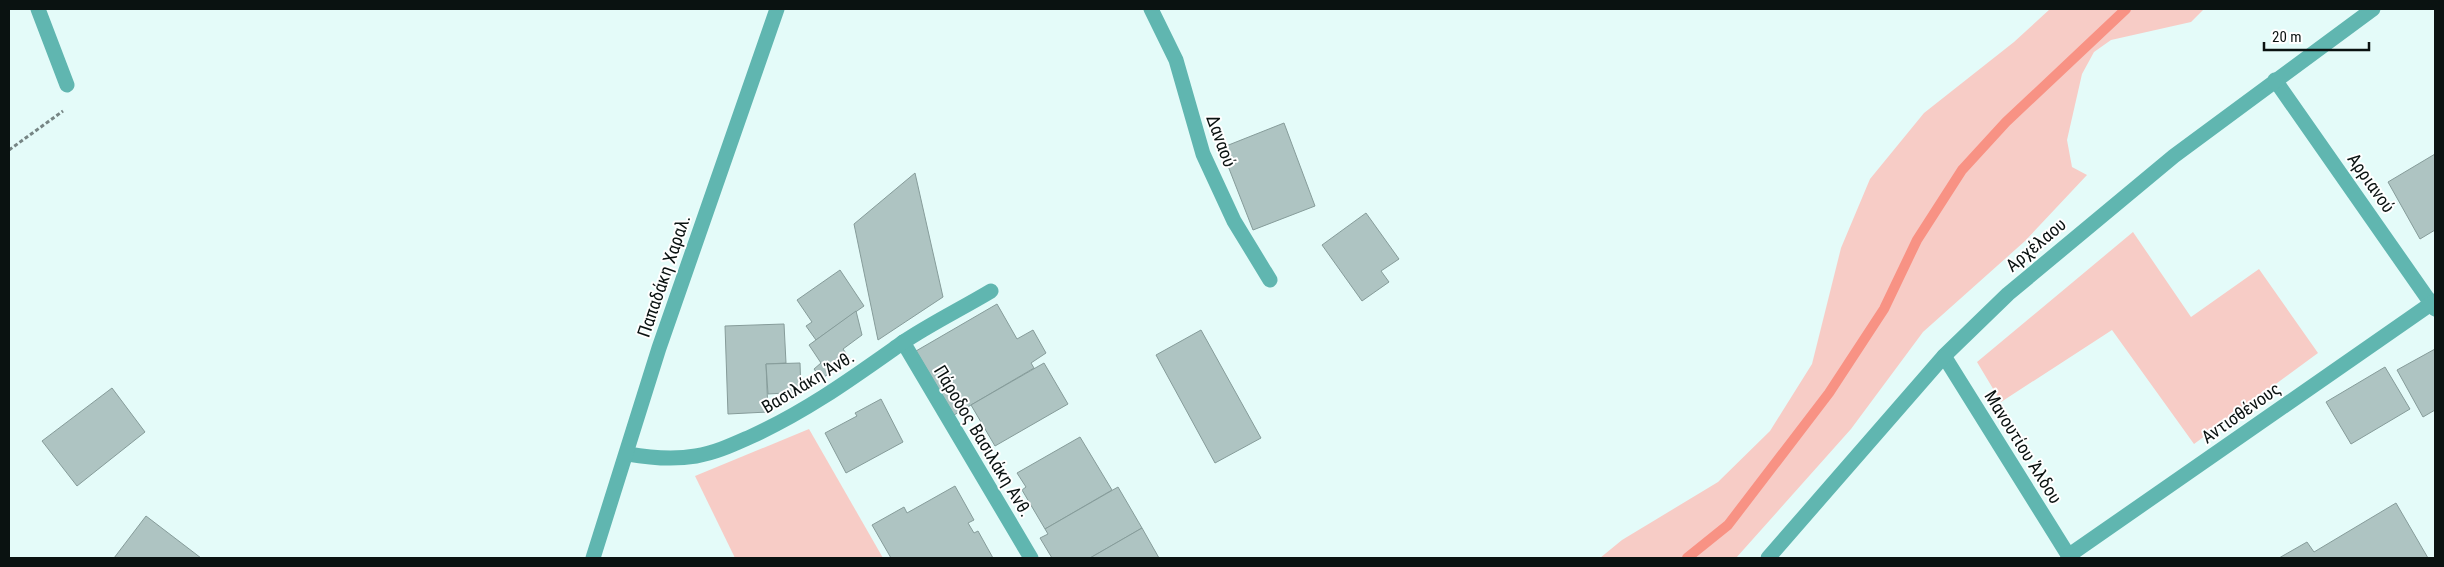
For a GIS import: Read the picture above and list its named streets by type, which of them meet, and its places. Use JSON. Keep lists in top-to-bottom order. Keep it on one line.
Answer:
{"streets":{"street":["Δαναού","Αρριανού","Αρχέλαου","Παπαδάκη Χαραλ.","Βασιλάκη Άνθ.","Αντισθένους","Πάροδος Βασιλάκη Ανθ.","Μανουτίου Άλδου"]},"crossings":[["Αρριανού","Αρχέλαου"],["Αρριανού","Αντισθένους"],["Αρχέλαου","Μανουτίου Άλδου"],["Παπαδάκη Χαραλ.","Βασιλάκη Άνθ."],["Βασιλάκη Άνθ.","Πάροδος Βασιλάκη Ανθ."],["Αντισθένους","Μανουτίου Άλδου"]],"scale_bar":"20 m"}
